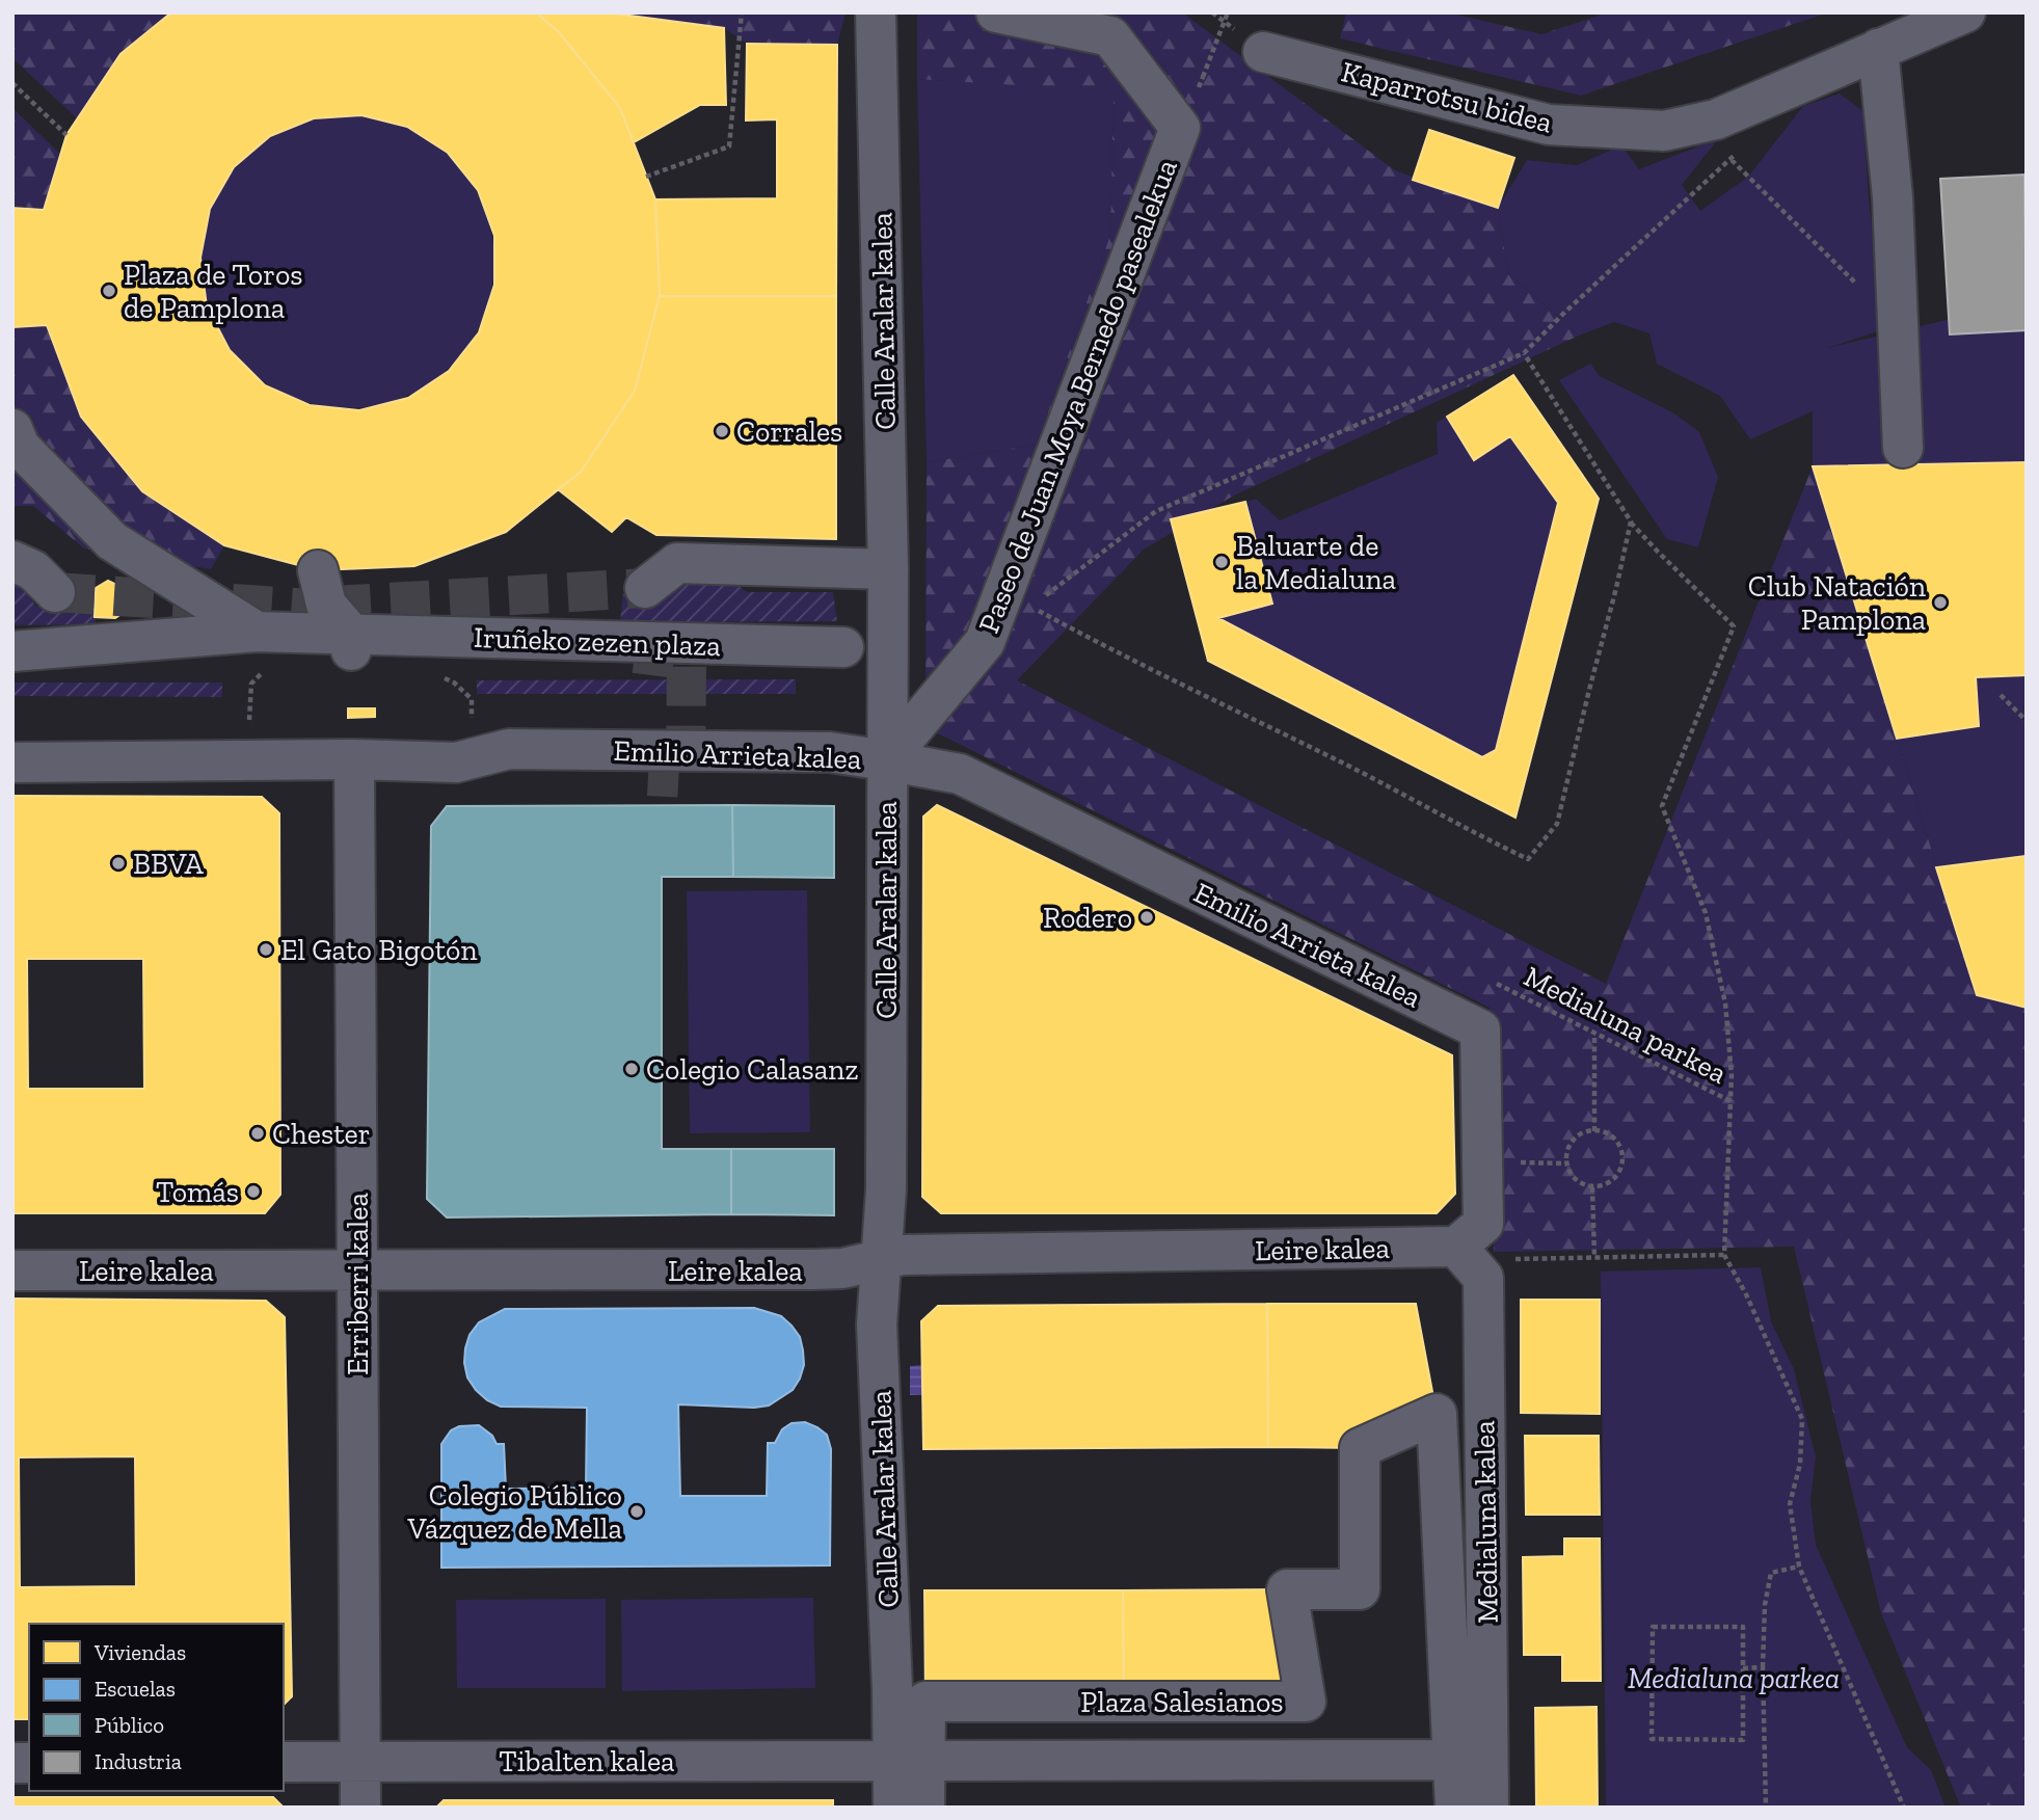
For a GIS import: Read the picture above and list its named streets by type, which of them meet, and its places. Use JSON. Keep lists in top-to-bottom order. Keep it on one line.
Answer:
{"streets":{"street":["Kaparrotsu bidea","Calle Aralar kalea","Paseo de Juan Moya Bernedo pasealekua","Iruñeko zezen plaza","Emilio Arrieta kalea","Leire kalea","Erriberri kalea","Medialuna kalea","Plaza Salesianos","Tibalten kalea"],"path":["Medialuna parkea"]},"crossings":[["Calle Aralar kalea","Paseo de Juan Moya Bernedo pasealekua"],["Calle Aralar kalea","Emilio Arrieta kalea"],["Calle Aralar kalea","Leire kalea"],["Calle Aralar kalea","Plaza Salesianos"],["Calle Aralar kalea","Tibalten kalea"],["Paseo de Juan Moya Bernedo pasealekua","Emilio Arrieta kalea"],["Emilio Arrieta kalea","Leire kalea"],["Emilio Arrieta kalea","Erriberri kalea"],["Emilio Arrieta kalea","Medialuna kalea"],["Leire kalea","Erriberri kalea"],["Leire kalea","Medialuna kalea"],["Erriberri kalea","Tibalten kalea"],["Medialuna kalea","Plaza Salesianos"],["Plaza Salesianos","Tibalten kalea"]],"parks":["Medialuna parkea"],"places":["Plaza de Toros de Pamplona","Corrales","Baluarte de la Medialuna","Club Natación Pamplona","BBVA","Rodero","El Gato Bigotón","Colegio Calasanz","Chester","Tomás","Colegio Público Vázquez de Mella"],"legend":["Viviendas","Escuelas","Público","Industria"]}
